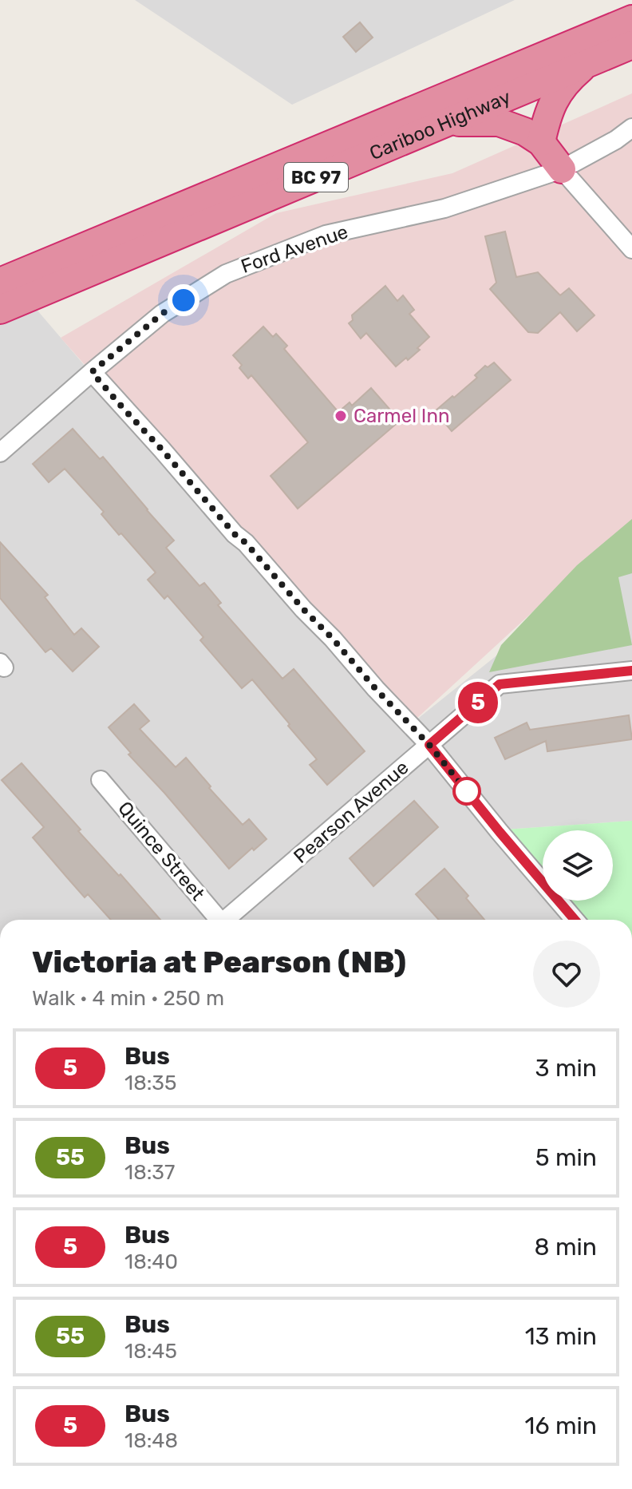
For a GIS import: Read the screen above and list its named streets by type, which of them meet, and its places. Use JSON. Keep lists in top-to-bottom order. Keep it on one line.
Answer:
{"streets":{"highway":["Cariboo Highway","BC 97"],"street":["Ford Avenue","Pearson Avenue","Quince Street"]},"places":["Carmel Inn"],"lines":["bus line 5"],"page":{"on_map":"5","heading":["Victoria at Pearson (NB)","Walk · 4 min · 250 m"],"list":[{"mark":"5","name":"Bus","note":"18:35","value":"3 min"},{"mark":"55","name":"Bus","note":"18:37","value":"5 min"},{"mark":"5","name":"Bus","note":"18:40","value":"8 min"},{"mark":"55","name":"Bus","note":"18:45","value":"13 min"},{"mark":"5","name":"Bus","note":"18:48","value":"16 min"}]}}
